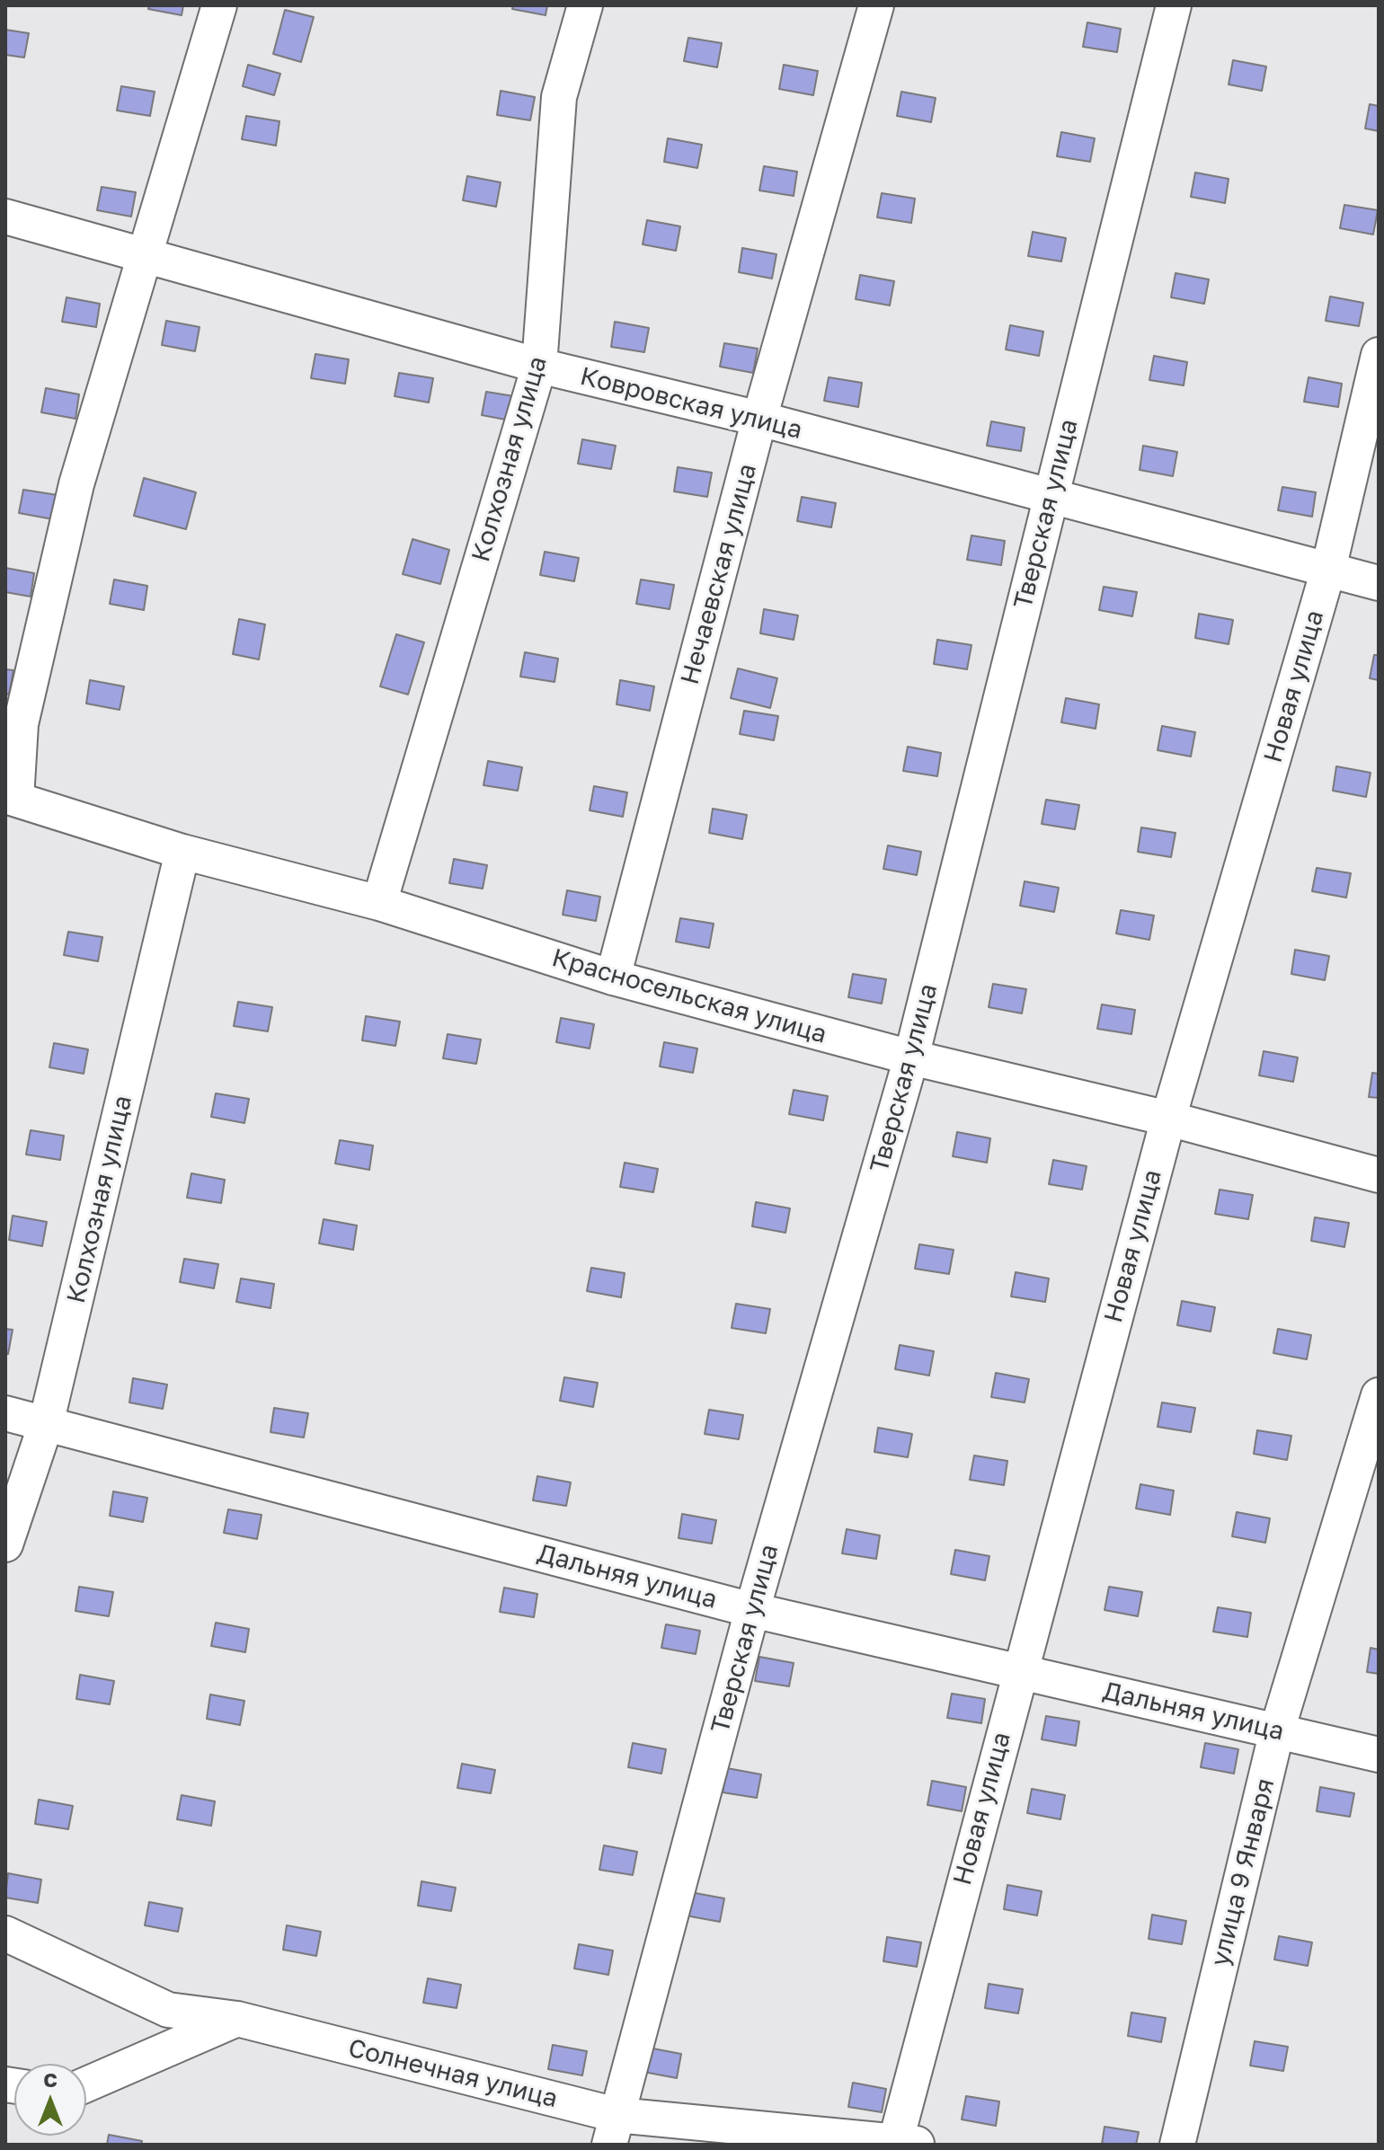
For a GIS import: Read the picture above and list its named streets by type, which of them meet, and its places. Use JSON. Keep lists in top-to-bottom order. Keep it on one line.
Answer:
{"streets":{"street":["Ковровская улица","Колхозная улица","Тверская улица","Нечаевская улица","Новая улица","Красносельская улица","Дальняя улица","улица 9 Января","Солнечная улица"]},"crossings":[["Ковровская улица","Колхозная улица"],["Ковровская улица","Тверская улица"],["Ковровская улица","Нечаевская улица"],["Ковровская улица","Новая улица"],["Колхозная улица","Красносельская улица"],["Колхозная улица","Дальняя улица"],["Тверская улица","Красносельская улица"],["Тверская улица","Дальняя улица"],["Тверская улица","Солнечная улица"],["Нечаевская улица","Красносельская улица"],["Новая улица","Красносельская улица"],["Новая улица","Дальняя улица"],["Новая улица","Солнечная улица"],["Дальняя улица","улица 9 Января"]],"north":"top"}
